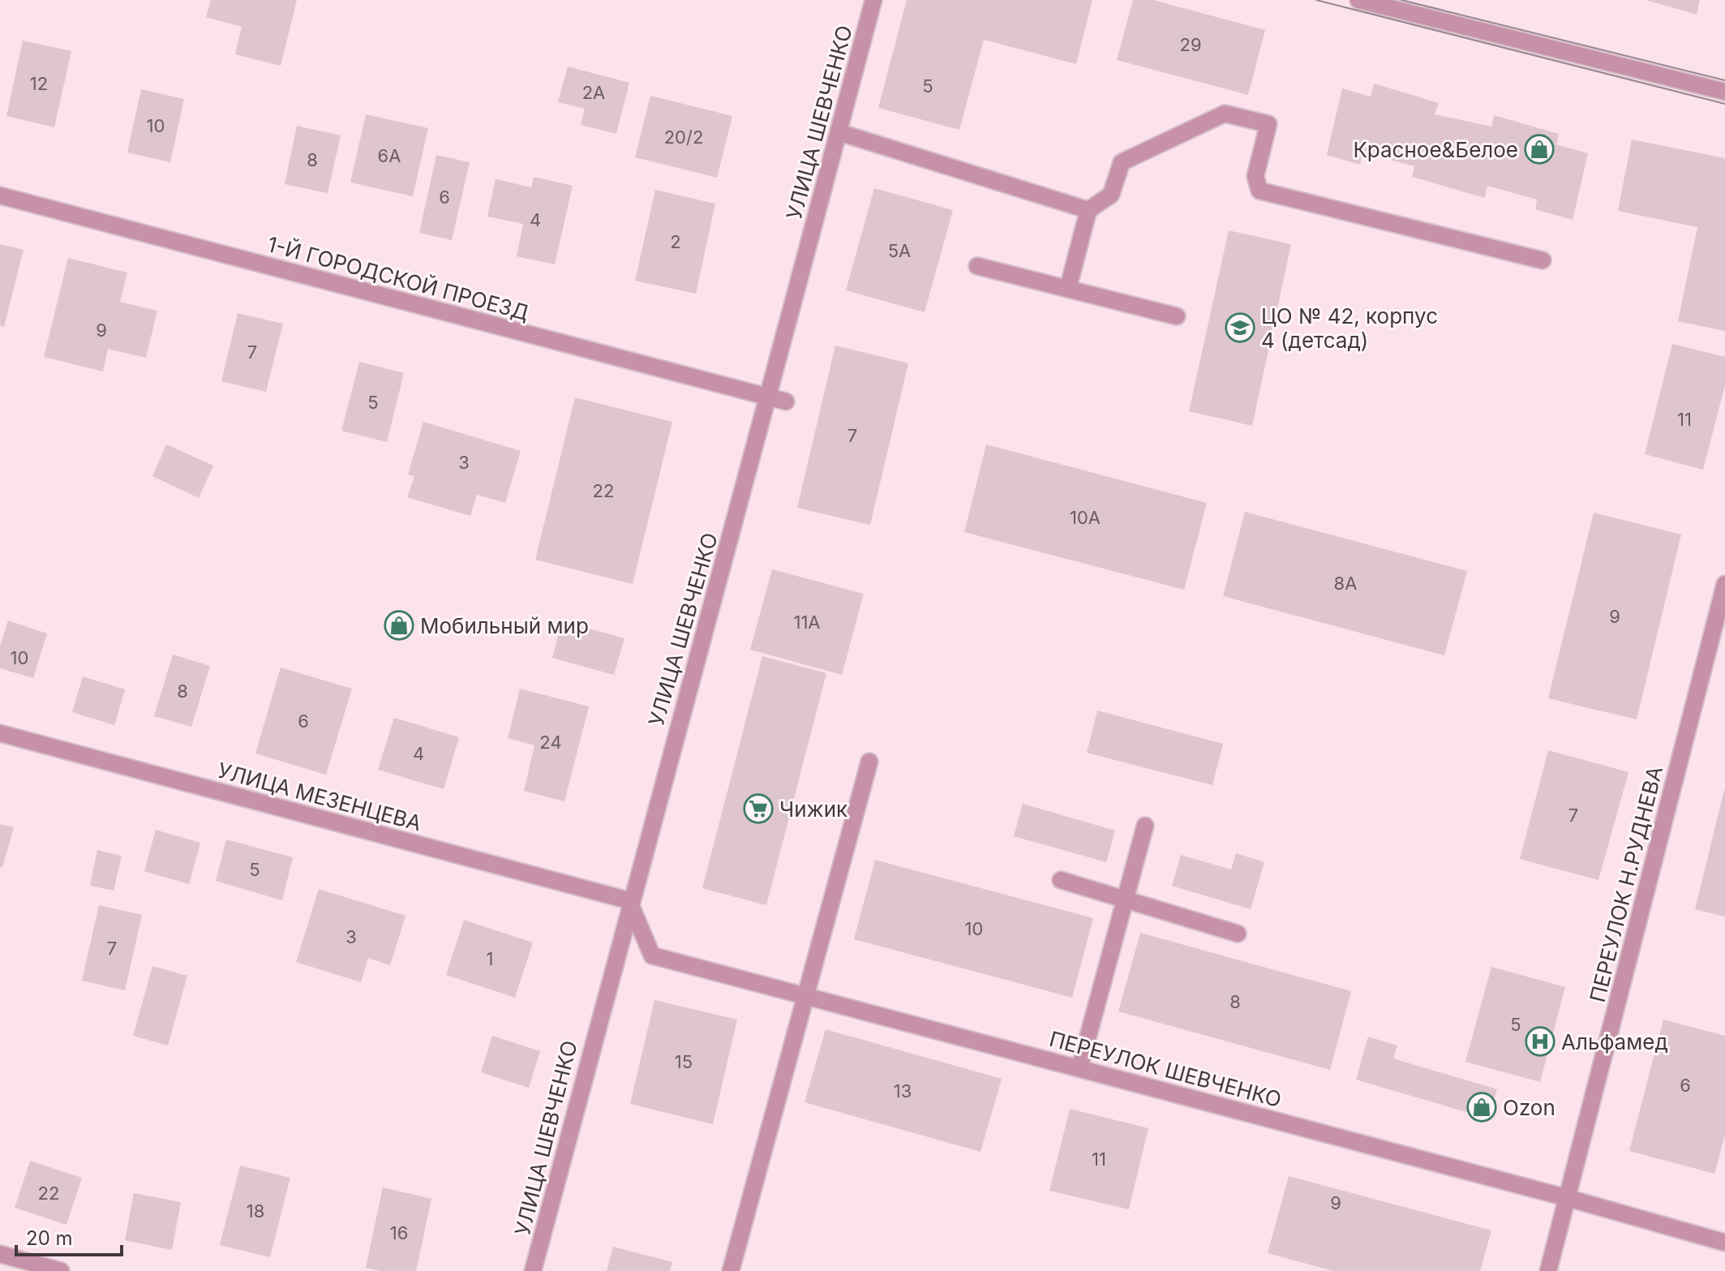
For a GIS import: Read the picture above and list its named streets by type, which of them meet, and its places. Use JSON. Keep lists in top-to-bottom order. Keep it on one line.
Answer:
{"streets":{"street":["УЛИЦА ШЕВЧЕНКО","1-Й ГОРОДСКОЙ ПРОЕЗД","УЛИЦА МЕЗЕНЦЕВА","ПЕРЕУЛОК Н.РУДНЕВА","ПЕРЕУЛОК ШЕВЧЕНКО"]},"crossings":[["УЛИЦА ШЕВЧЕНКО","1-Й ГОРОДСКОЙ ПРОЕЗД"],["УЛИЦА ШЕВЧЕНКО","УЛИЦА МЕЗЕНЦЕВА"],["УЛИЦА ШЕВЧЕНКО","ПЕРЕУЛОК ШЕВЧЕНКО"],["УЛИЦА МЕЗЕНЦЕВА","ПЕРЕУЛОК ШЕВЧЕНКО"],["ПЕРЕУЛОК Н.РУДНЕВА","ПЕРЕУЛОК ШЕВЧЕНКО"]],"places":{"shop":["Красное&Белое","Мобильный мир","Ozon"],"school or university":["ЦО № 42, корпус 4 (детсад)"],"supermarket":["Чижик"],"hospital":["Альфамед"]},"house_numbers":["29","12","5","2А","10","20/2","6А","8","6","4","2","5А","9","7","5","11","7","3","22","10А","8А","9","11А","10","8","6","24","4","7","5","10","3","7","1","8","5","15","6","13","11","22","9","18","16"],"scale_bar":"20 m"}
